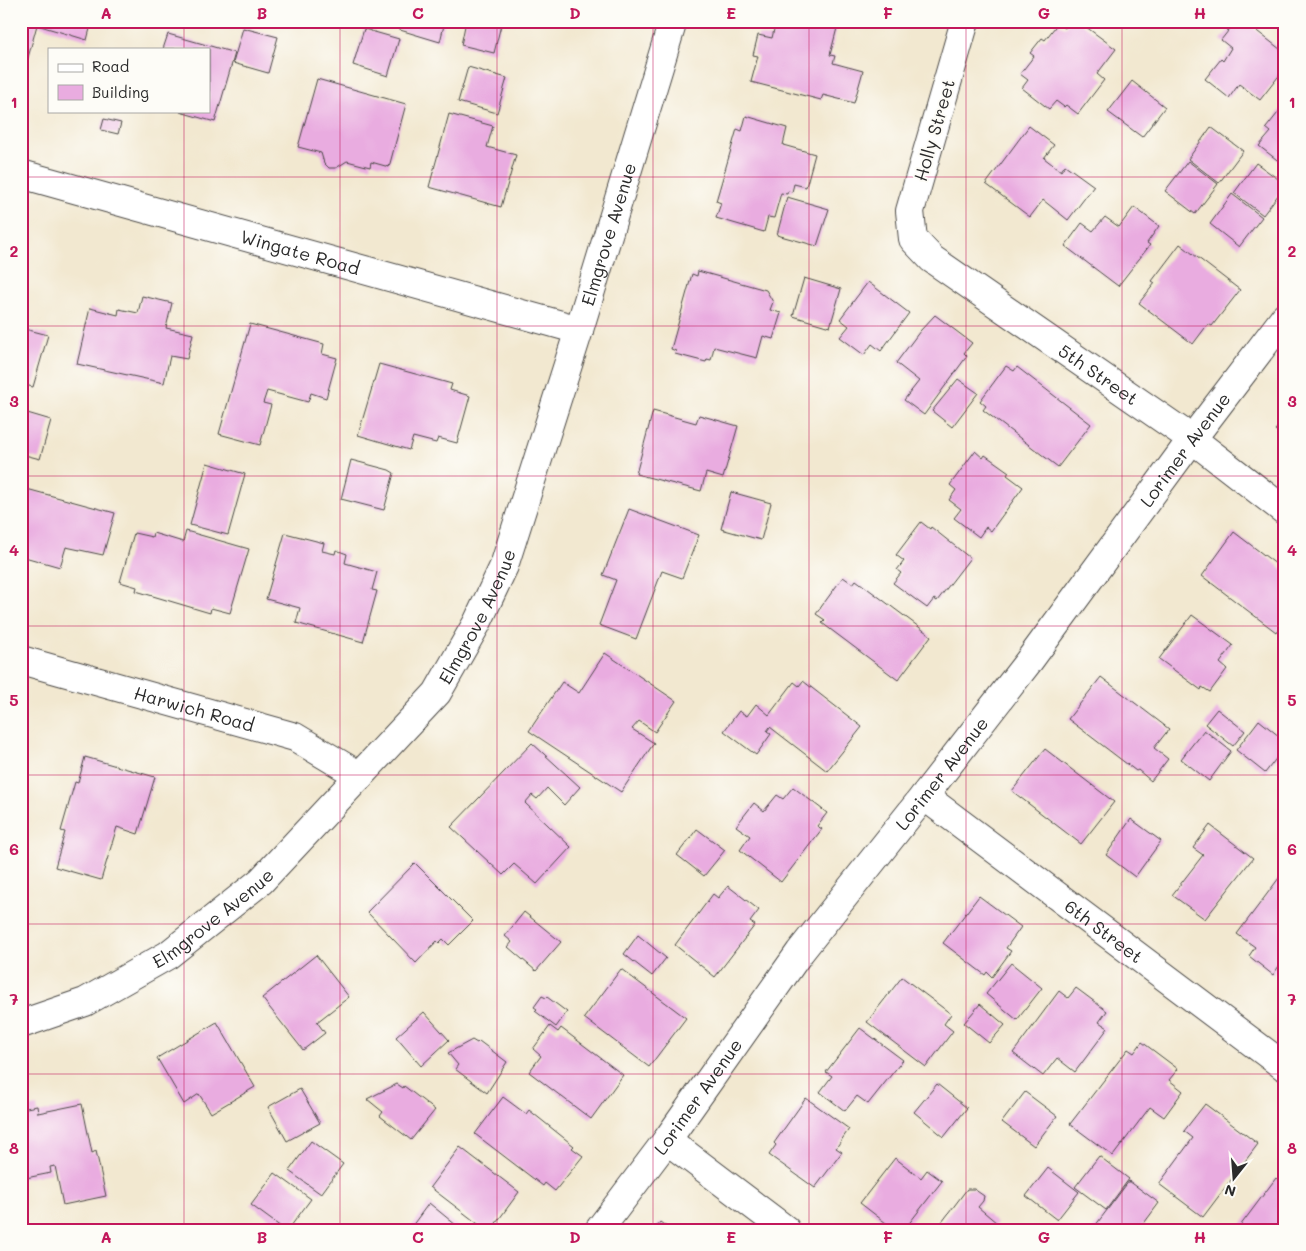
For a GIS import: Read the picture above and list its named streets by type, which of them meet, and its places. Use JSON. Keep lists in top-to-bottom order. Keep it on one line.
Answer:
{"streets":{"street":["Holly Street","Elmgrove Avenue","Wingate Road","5th Street","Lorimer Avenue","Harwich Road","6th Street"]},"crossings":[["Holly Street","5th Street"],["Elmgrove Avenue","Wingate Road"],["Elmgrove Avenue","Harwich Road"],["5th Street","Lorimer Avenue"],["Lorimer Avenue","6th Street"]],"legend":["Road","Building"],"north":"bottom","grid":{"columns":["A","B","C","D","E","F","G","H"],"rows":["1","2","3","4","5","6","7","8"]}}
